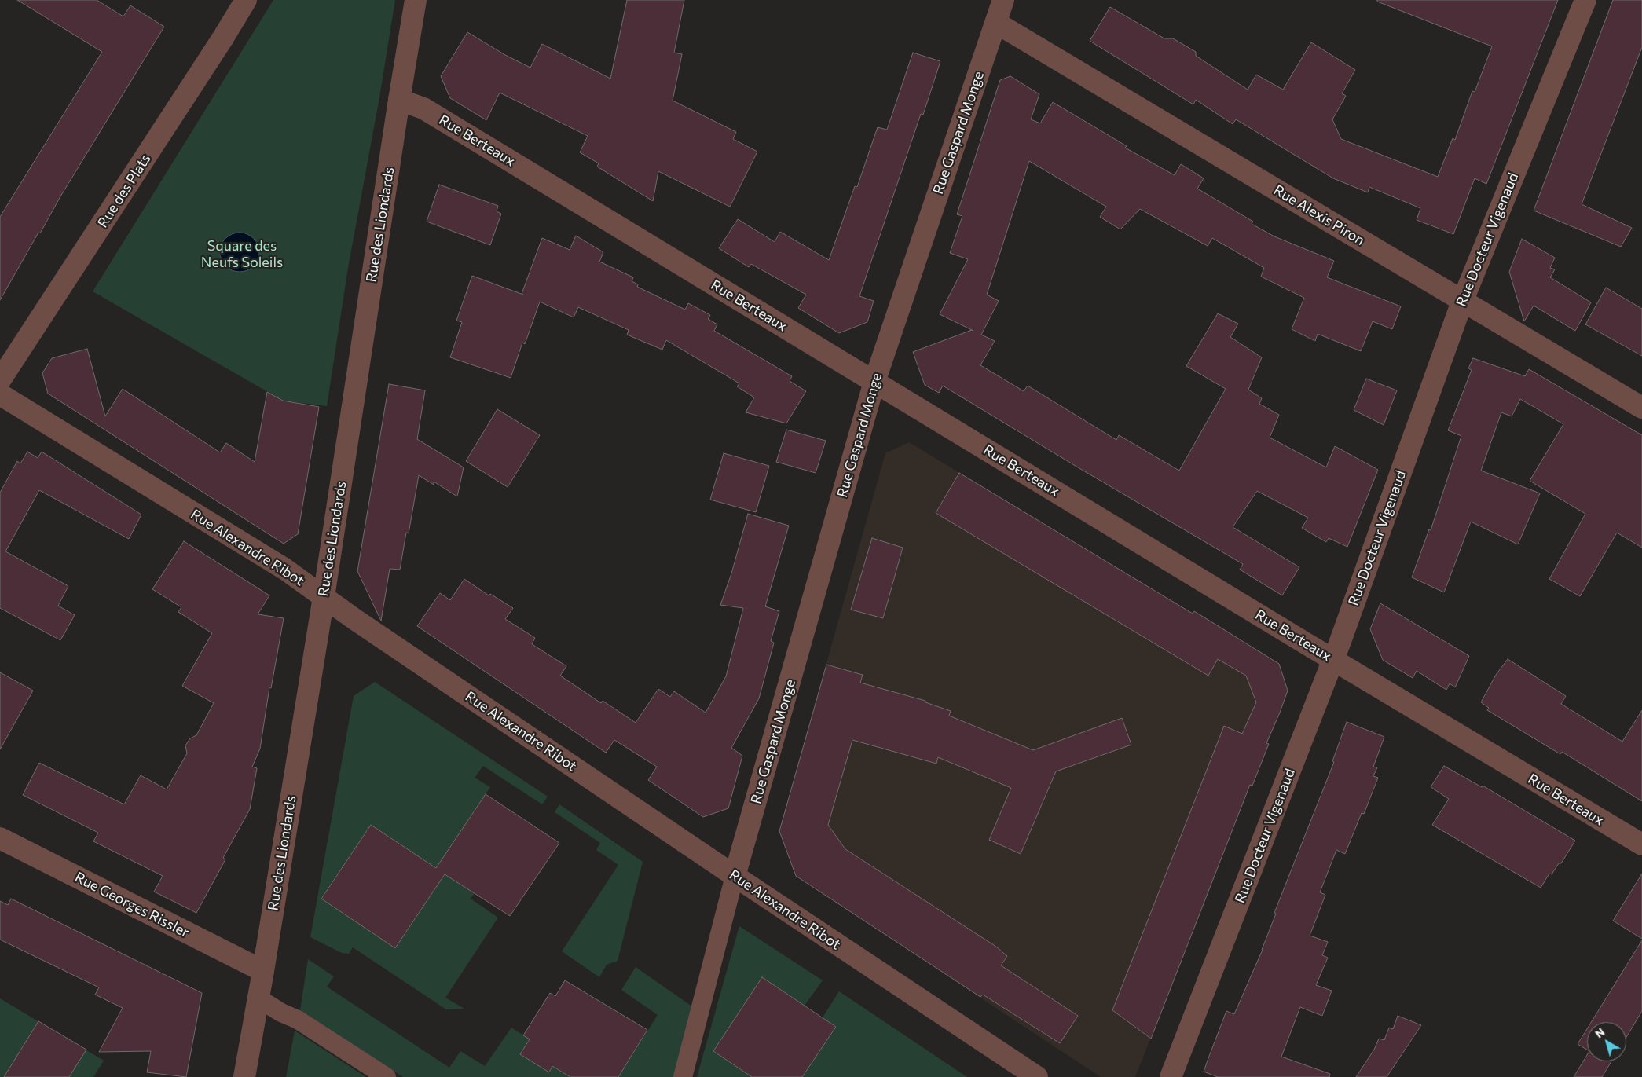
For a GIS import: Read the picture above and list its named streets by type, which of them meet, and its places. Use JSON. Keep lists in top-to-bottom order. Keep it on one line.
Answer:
{"streets":{"street":["Rue Gaspard Monge","Rue Berteaux","Rue des Plats","Rue Alexis Piron","Rue des Liondards","Rue Docteur Vigenaud","Rue Alexandre Ribot","Rue Georges Rissler"]},"crossings":[["Rue Gaspard Monge","Rue Berteaux"],["Rue Gaspard Monge","Rue Alexis Piron"],["Rue Gaspard Monge","Rue Alexandre Ribot"],["Rue Berteaux","Rue des Liondards"],["Rue Berteaux","Rue Docteur Vigenaud"],["Rue Alexis Piron","Rue Docteur Vigenaud"],["Rue des Liondards","Rue Alexandre Ribot"],["Rue des Liondards","Rue Georges Rissler"]],"parks":["Square des Neufs Soleils"],"north":"top left"}
